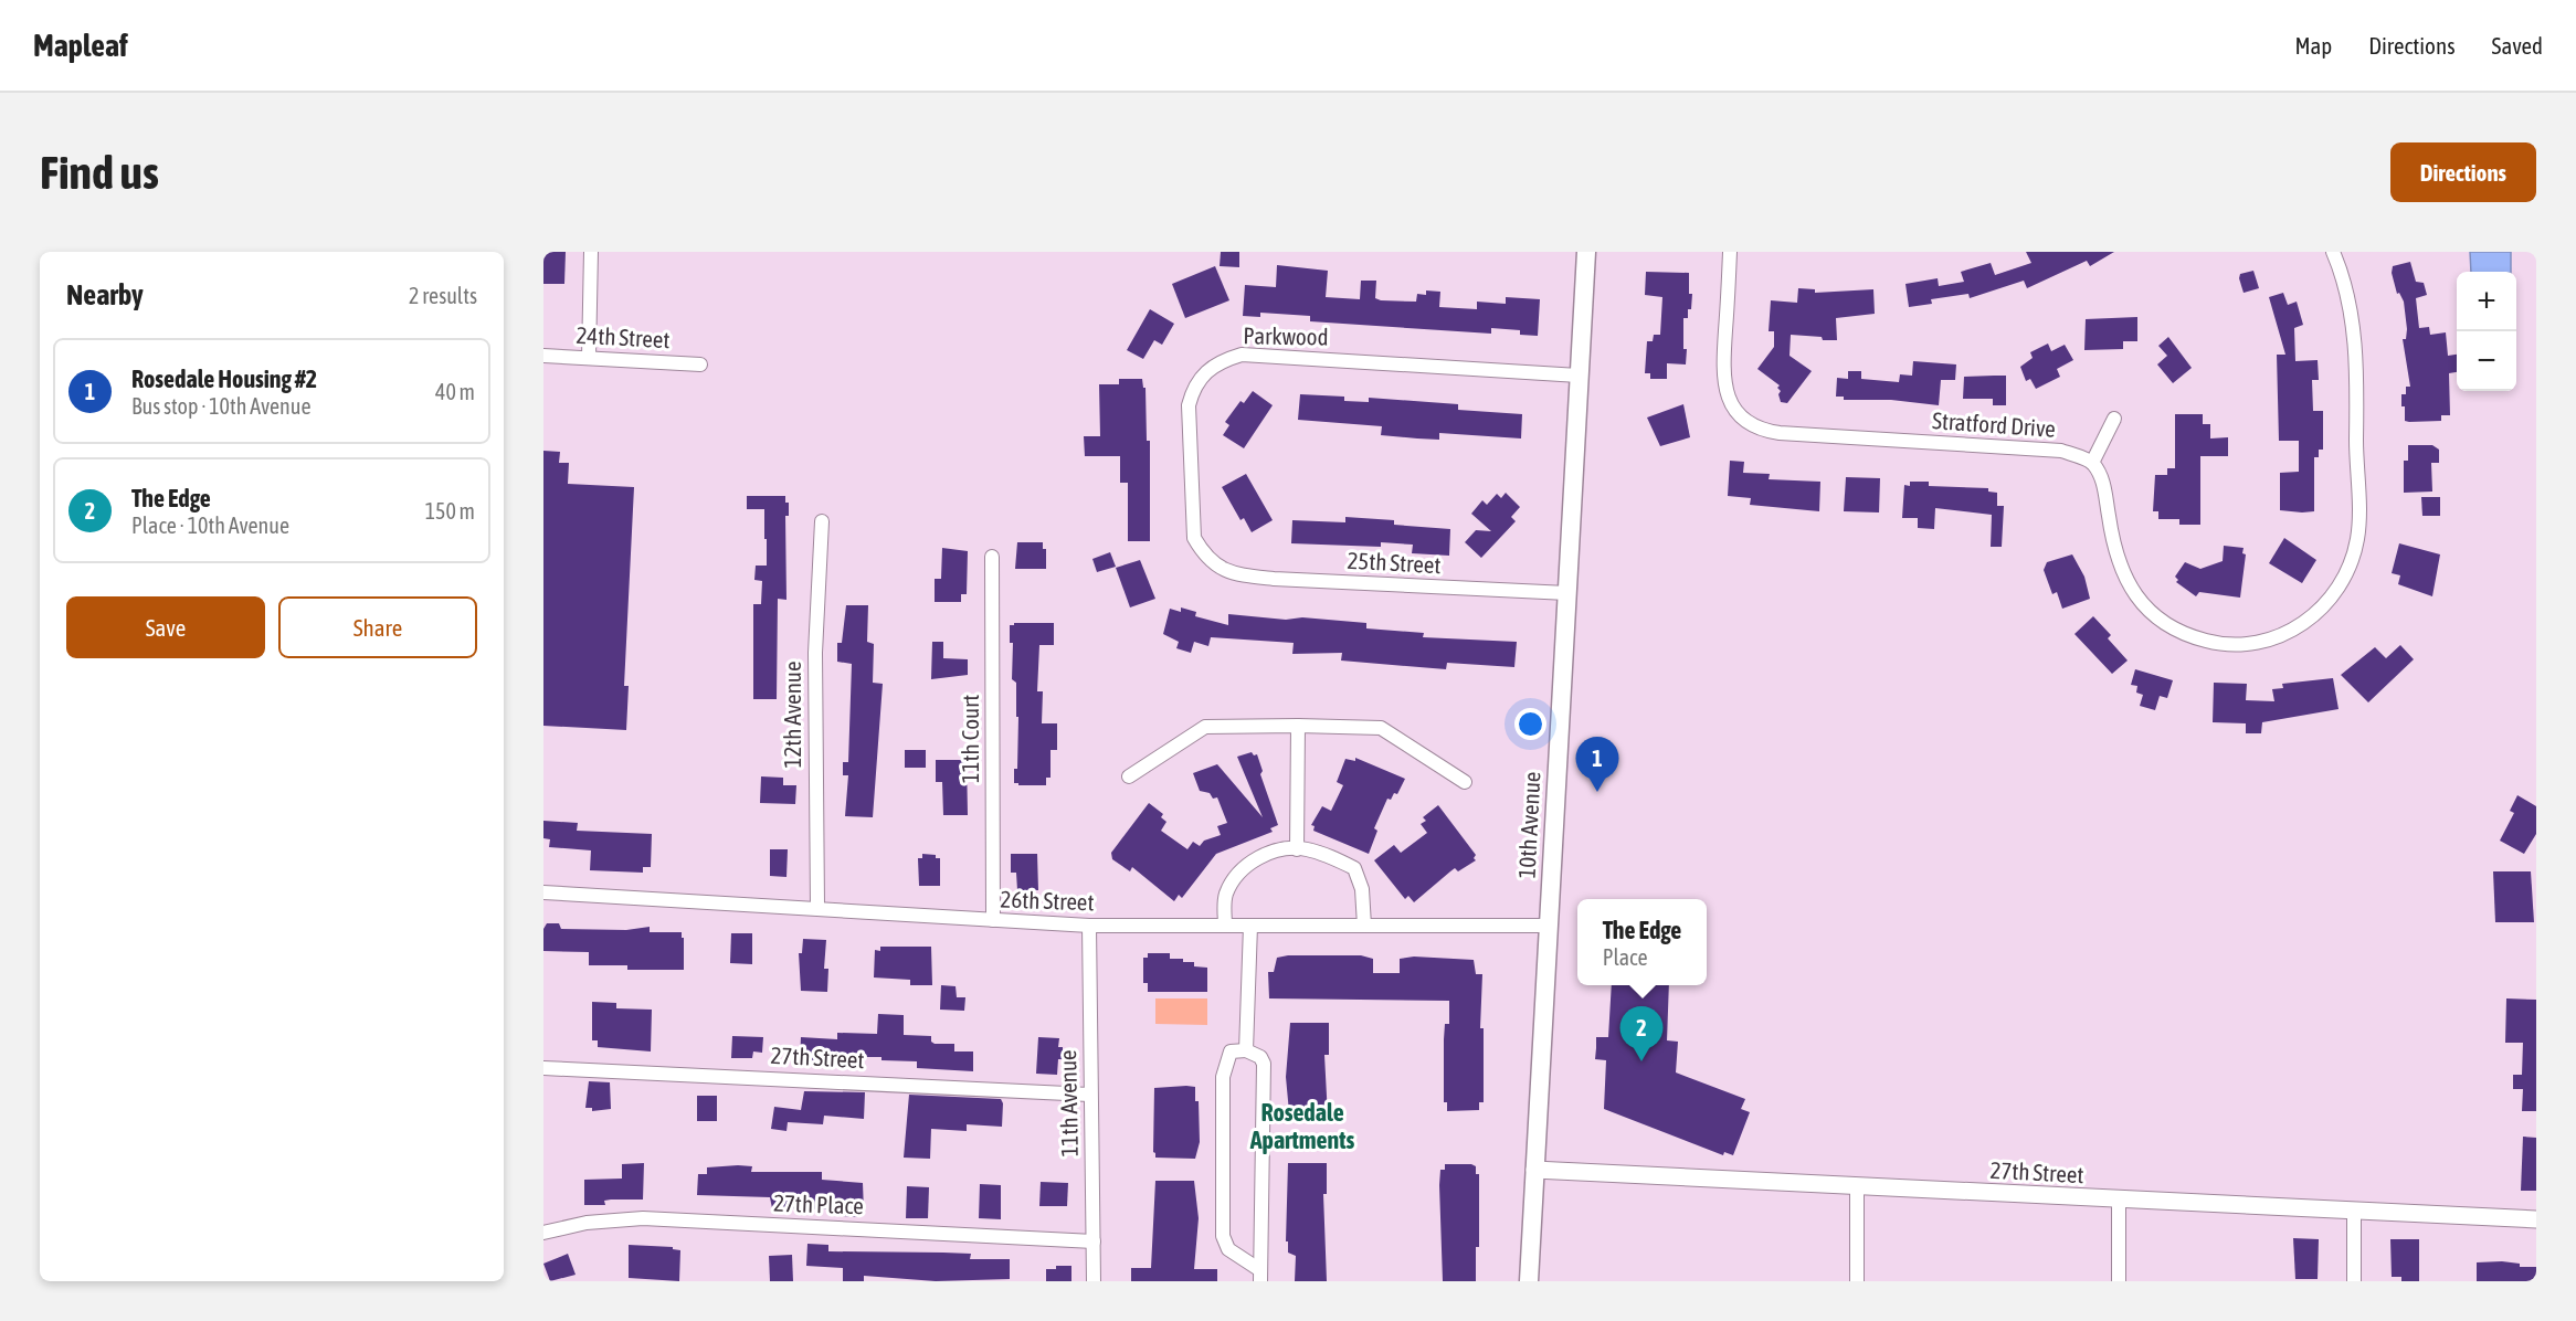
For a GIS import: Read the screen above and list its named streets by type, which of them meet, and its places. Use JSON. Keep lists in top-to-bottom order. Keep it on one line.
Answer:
{"streets":{"main road":["10th Avenue"],"street":["Parkwood","24th Street","Stratford Drive","25th Street","12th Avenue","11th Court","26th Street","27th Street","11th Avenue","27th Place"]},"crossings":[["Parkwood","25th Street"],["Parkwood","10th Avenue"],["25th Street","10th Avenue"],["12th Avenue","26th Street"],["11th Court","26th Street"],["10th Avenue","26th Street"],["10th Avenue","27th Street"],["26th Street","11th Avenue"],["27th Street","11th Avenue"],["11th Avenue","27th Place"]],"districts":["Rosedale Apartments"],"page":{"header":"Mapleaf","nav":["Map","Directions","Saved"],"buttons":["Directions",["Save","Share"]],"title":"Find us","heading":["Nearby","2 results"],"map_buttons":["+","−"],"list":[{"mark":"1","name":"Rosedale Housing #2","note":"Bus stop · 10th Avenue","value":"40 m"},{"mark":"2","name":"The Edge","note":"Place · 10th Avenue","value":"150 m"}],"pins":["1","2"],"popup":["The Edge","Place"]}}
